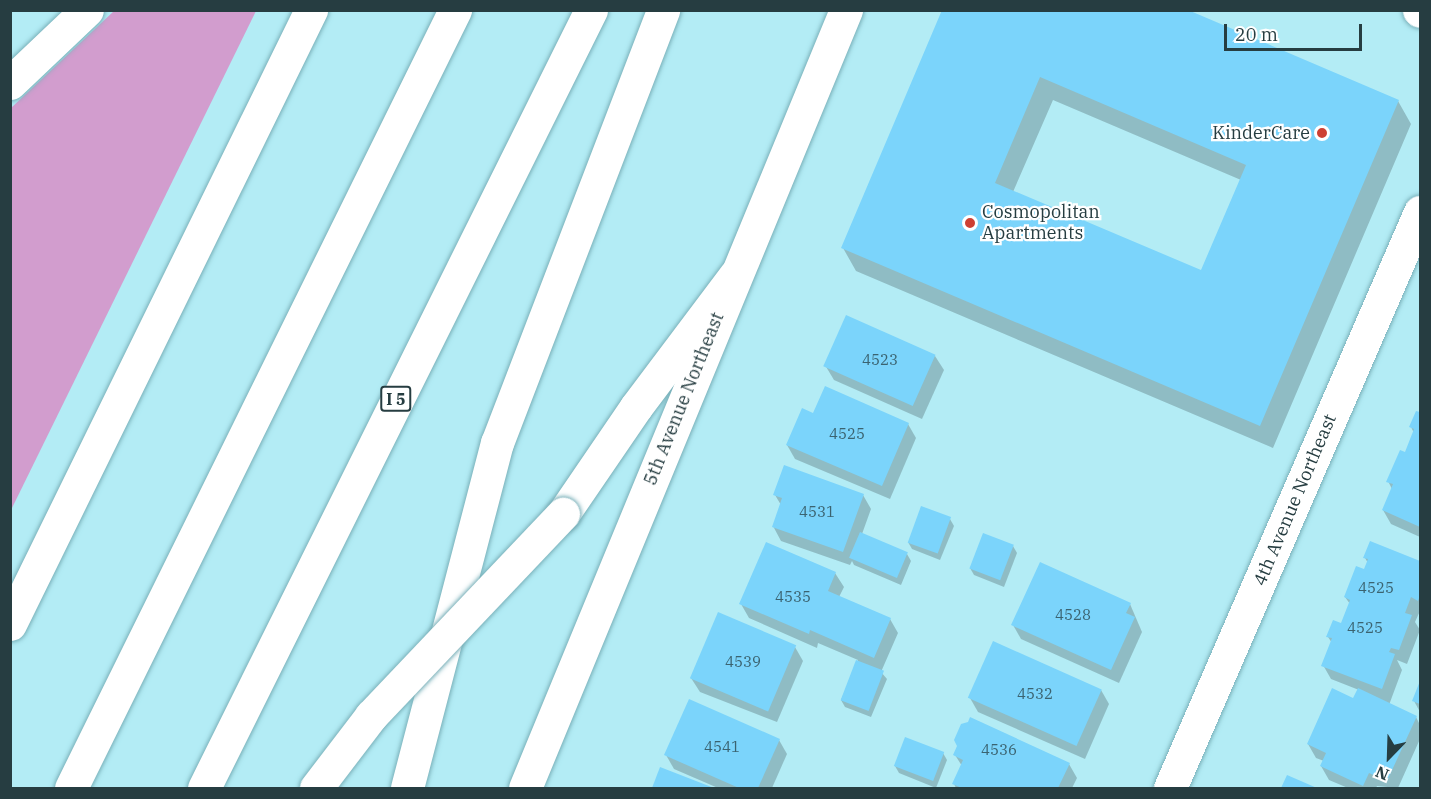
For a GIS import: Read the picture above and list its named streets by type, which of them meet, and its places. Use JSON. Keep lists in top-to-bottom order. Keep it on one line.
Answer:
{"streets":{"main road":["I 5","5th Avenue Northeast","4th Avenue Northeast"]},"places":["KinderCare","Cosmopolitan Apartments"],"house_numbers":["4523","4525","4531","4525","4535","4528","4525","4539","4532","4541","4536"],"scale_bar":"20 m","north":"bottom left"}
